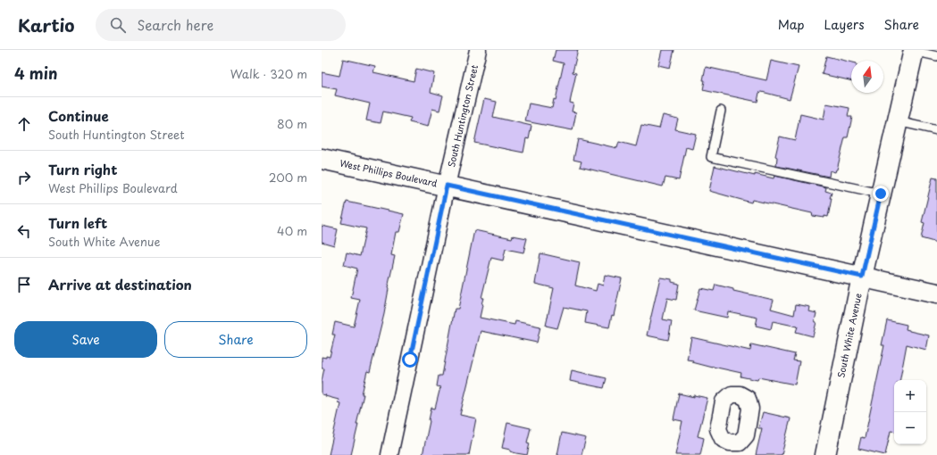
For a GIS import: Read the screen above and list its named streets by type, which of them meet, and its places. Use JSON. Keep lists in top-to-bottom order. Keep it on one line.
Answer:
{"streets":{"street":["South Huntington Street","West Phillips Boulevard","South White Avenue"]},"crossings":[["South Huntington Street","West Phillips Boulevard"],["West Phillips Boulevard","South White Avenue"]],"north":"top","page":{"header":"Kartio","search":"Search here","nav":["Map","Layers","Share"],"heading":["4 min","Walk · 320 m"],"list":[["Continue","South Huntington Street","80 m"],["Turn right","West Phillips Boulevard","200 m"],["Turn left","South White Avenue","40 m"],"Arrive at destination"],"buttons":["Save","Share"],"map_buttons":["+","−"]}}
